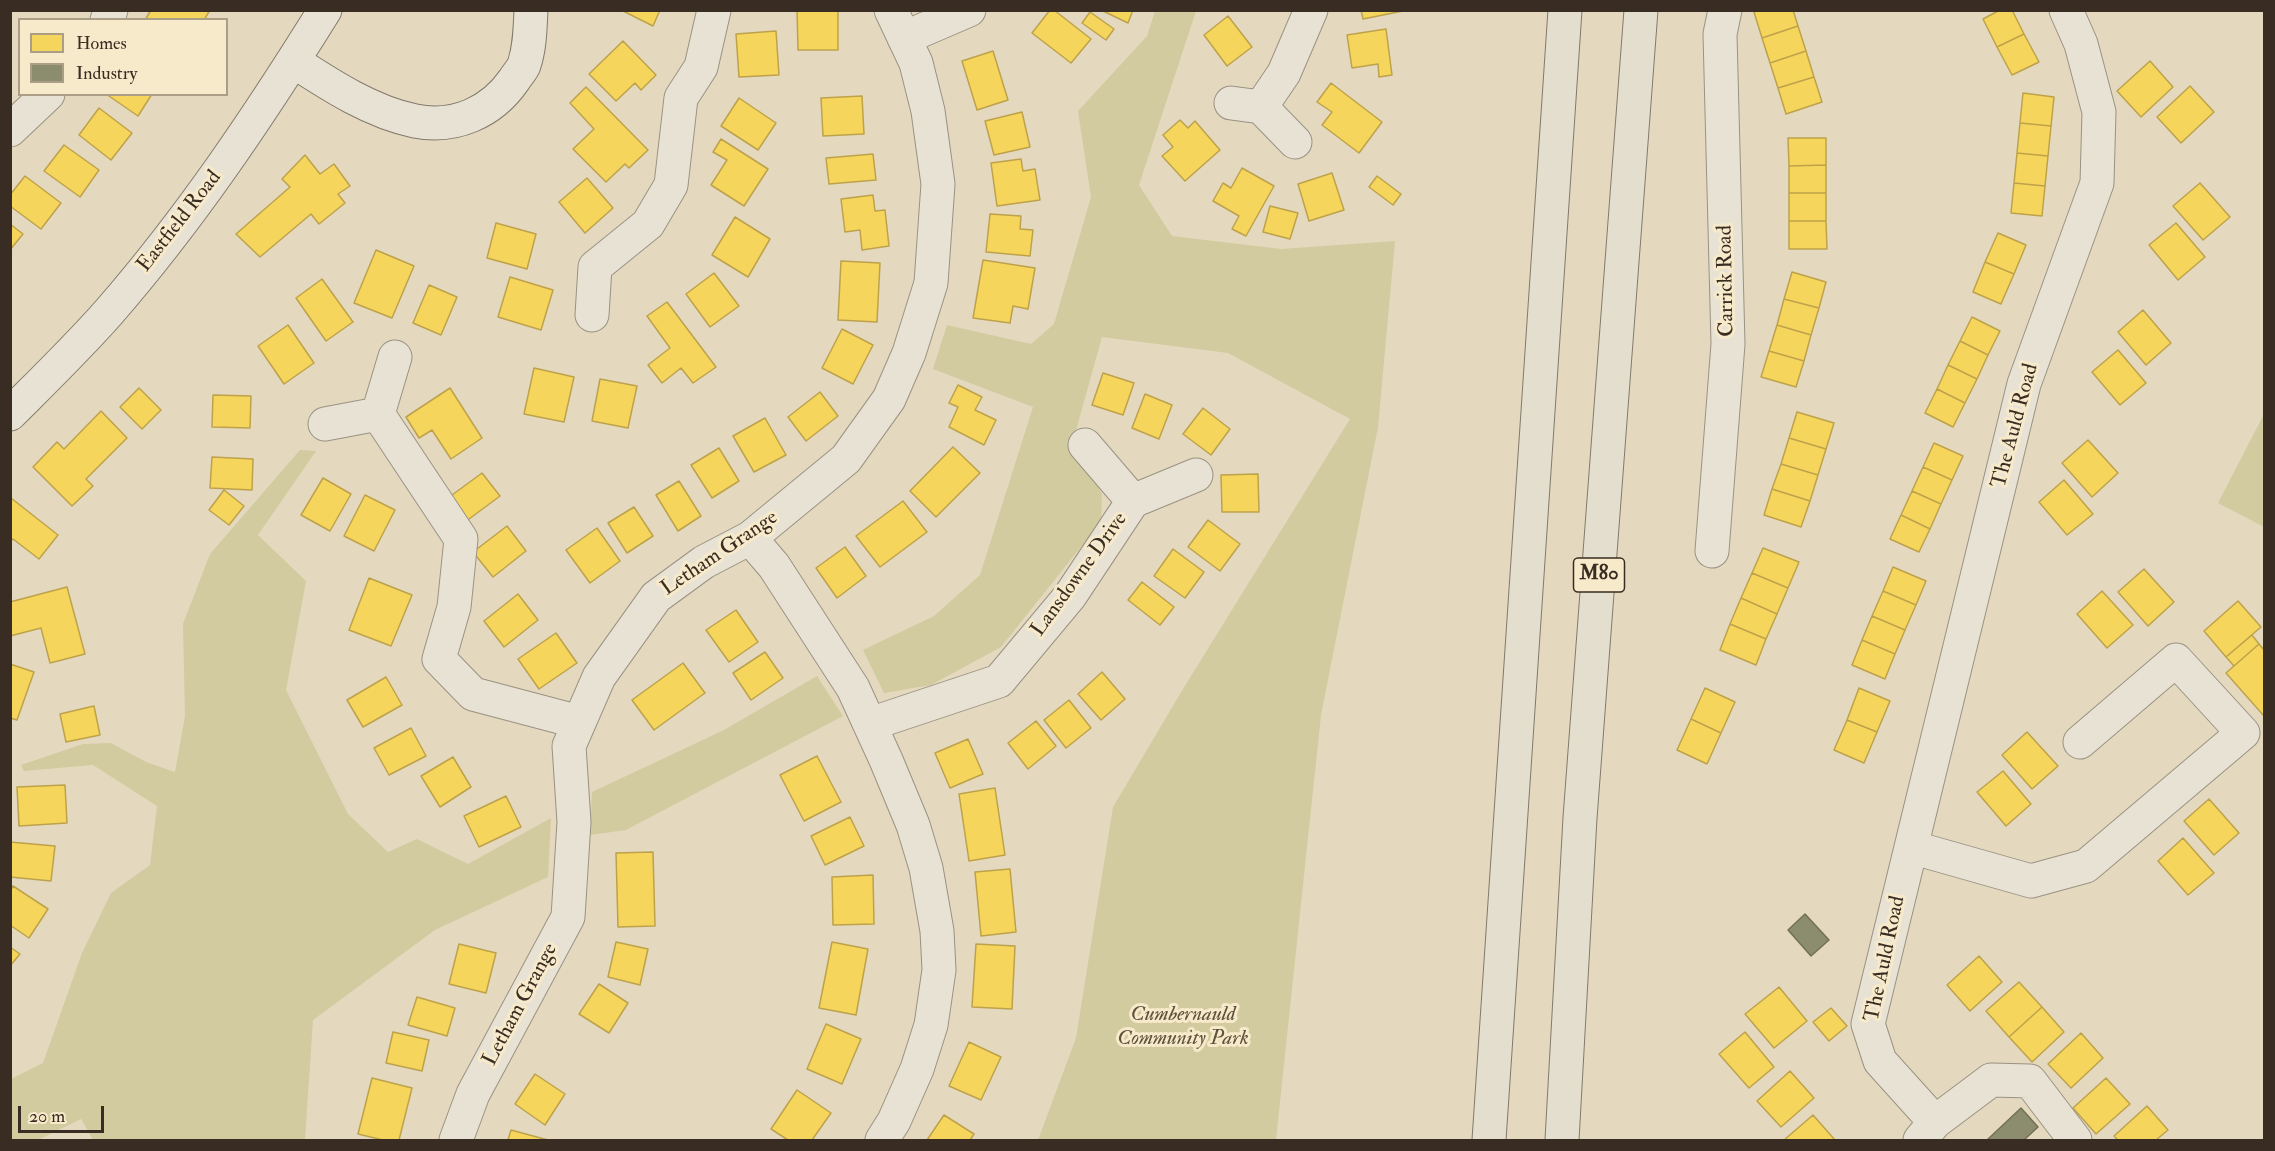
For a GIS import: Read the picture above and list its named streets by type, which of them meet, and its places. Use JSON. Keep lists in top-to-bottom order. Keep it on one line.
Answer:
{"streets":{"highway":["M80"],"street":["Eastfield Road","Carrick Road","The Auld Road","Letham Grange","Lansdowne Drive"]},"parks":["Cumbernauld Community Park"],"legend":["Homes","Industry"],"scale_bar":"20 m"}
